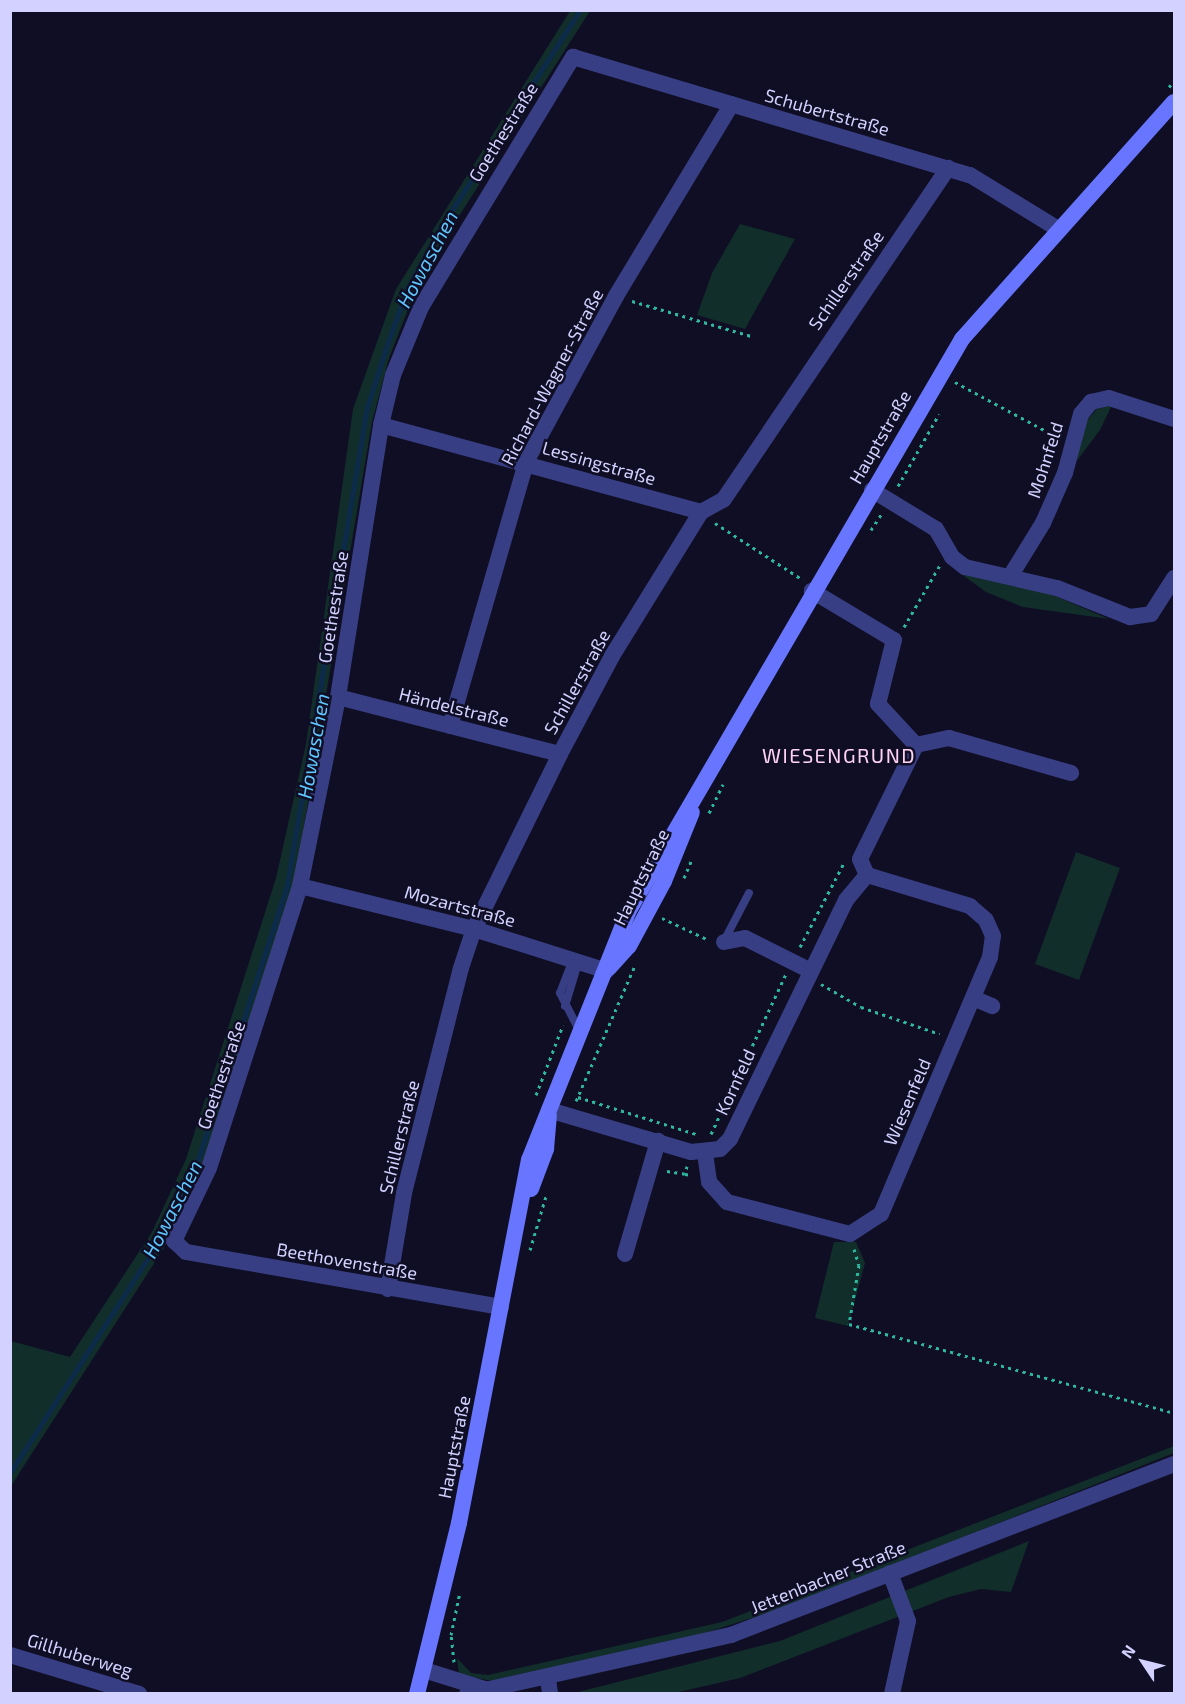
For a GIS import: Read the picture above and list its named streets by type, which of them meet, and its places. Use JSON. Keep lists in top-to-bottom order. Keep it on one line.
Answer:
{"streets":{"main road":["Hauptstraße"],"street":["Schubertstraße","Goethestraße","Schillerstraße","Richard-Wagner-Straße","Mohnfeld","Lessingstraße","Händelstraße","Mozartstraße","Kornfeld","Wiesenfeld","Beethovenstraße","Jettenbacher Straße","Gillhuberweg"]},"crossings":[["Schubertstraße","Goethestraße"],["Schubertstraße","Schillerstraße"],["Schubertstraße","Richard-Wagner-Straße"],["Schubertstraße","Hauptstraße"],["Goethestraße","Lessingstraße"],["Goethestraße","Händelstraße"],["Goethestraße","Mozartstraße"],["Goethestraße","Beethovenstraße"],["Schillerstraße","Lessingstraße"],["Schillerstraße","Händelstraße"],["Schillerstraße","Mozartstraße"],["Schillerstraße","Beethovenstraße"],["Richard-Wagner-Straße","Lessingstraße"],["Richard-Wagner-Straße","Händelstraße"],["Hauptstraße","Mozartstraße"],["Hauptstraße","Beethovenstraße"],["Hauptstraße","Jettenbacher Straße"],["Kornfeld","Wiesenfeld"]],"districts":["WIESENGRUND"],"water":["Howaschen"],"north":"top left"}
